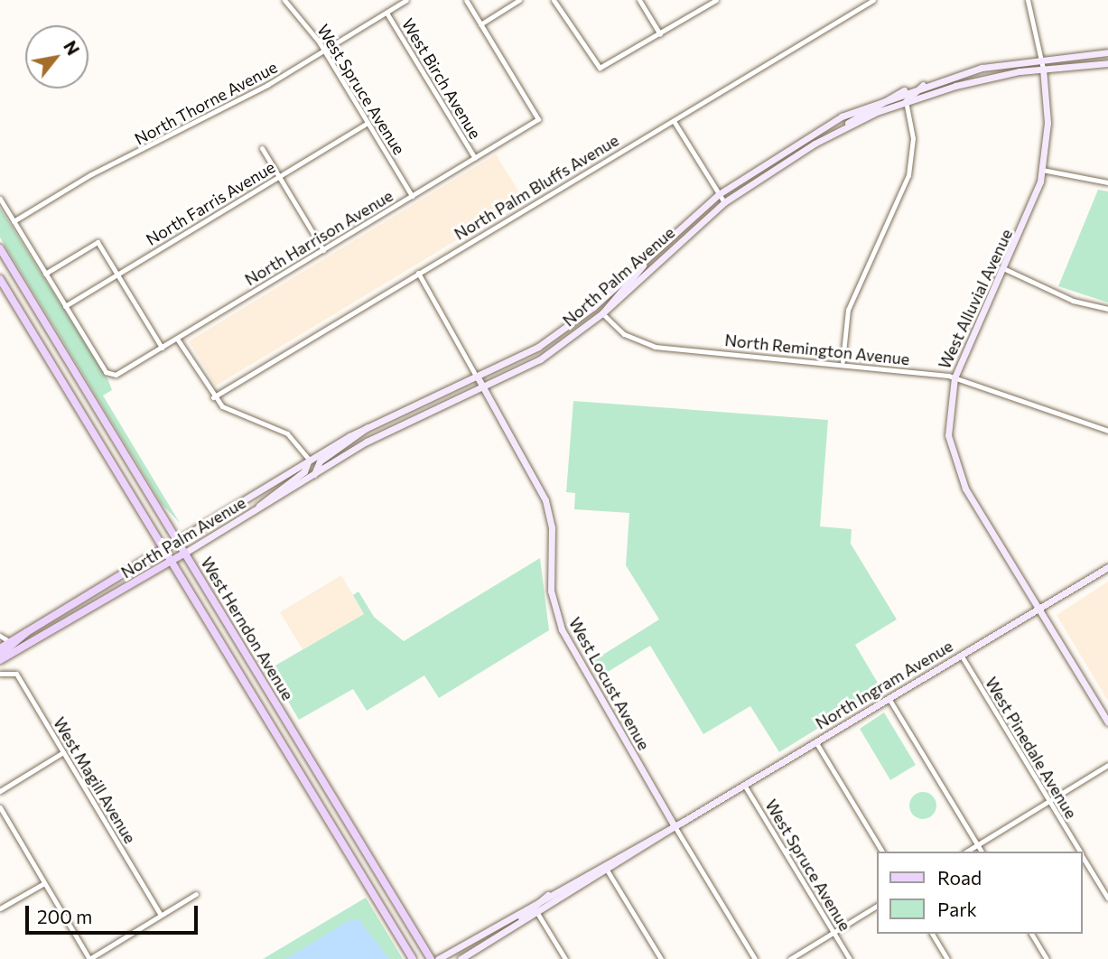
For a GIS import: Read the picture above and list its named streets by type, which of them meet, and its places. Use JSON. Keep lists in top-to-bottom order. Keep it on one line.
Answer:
{"streets":{"main road":["North Palm Avenue","West Alluvial Avenue","West Herndon Avenue","West Locust Avenue","North Ingram Avenue"],"street":["West Birch Avenue","West Spruce Avenue","North Thorne Avenue","North Palm Bluffs Avenue","North Farris Avenue","North Harrison Avenue","North Remington Avenue","West Pinedale Avenue","West Magill Avenue"]},"crossings":[["West Birch Avenue","North Thorne Avenue"],["West Birch Avenue","North Harrison Avenue"],["West Spruce Avenue","North Thorne Avenue"],["West Spruce Avenue","North Farris Avenue"],["West Spruce Avenue","North Harrison Avenue"],["West Spruce Avenue","North Ingram Avenue"],["North Palm Bluffs Avenue","West Locust Avenue"],["North Farris Avenue","North Harrison Avenue"],["North Palm Avenue","West Alluvial Avenue"],["North Palm Avenue","North Remington Avenue"],["North Palm Avenue","West Herndon Avenue"],["North Palm Avenue","West Locust Avenue"],["West Alluvial Avenue","North Remington Avenue"],["West Alluvial Avenue","North Ingram Avenue"],["West Locust Avenue","North Ingram Avenue"],["North Ingram Avenue","West Pinedale Avenue"]],"legend":["Road","Park"],"scale_bar":"200 m","north":"top right"}
